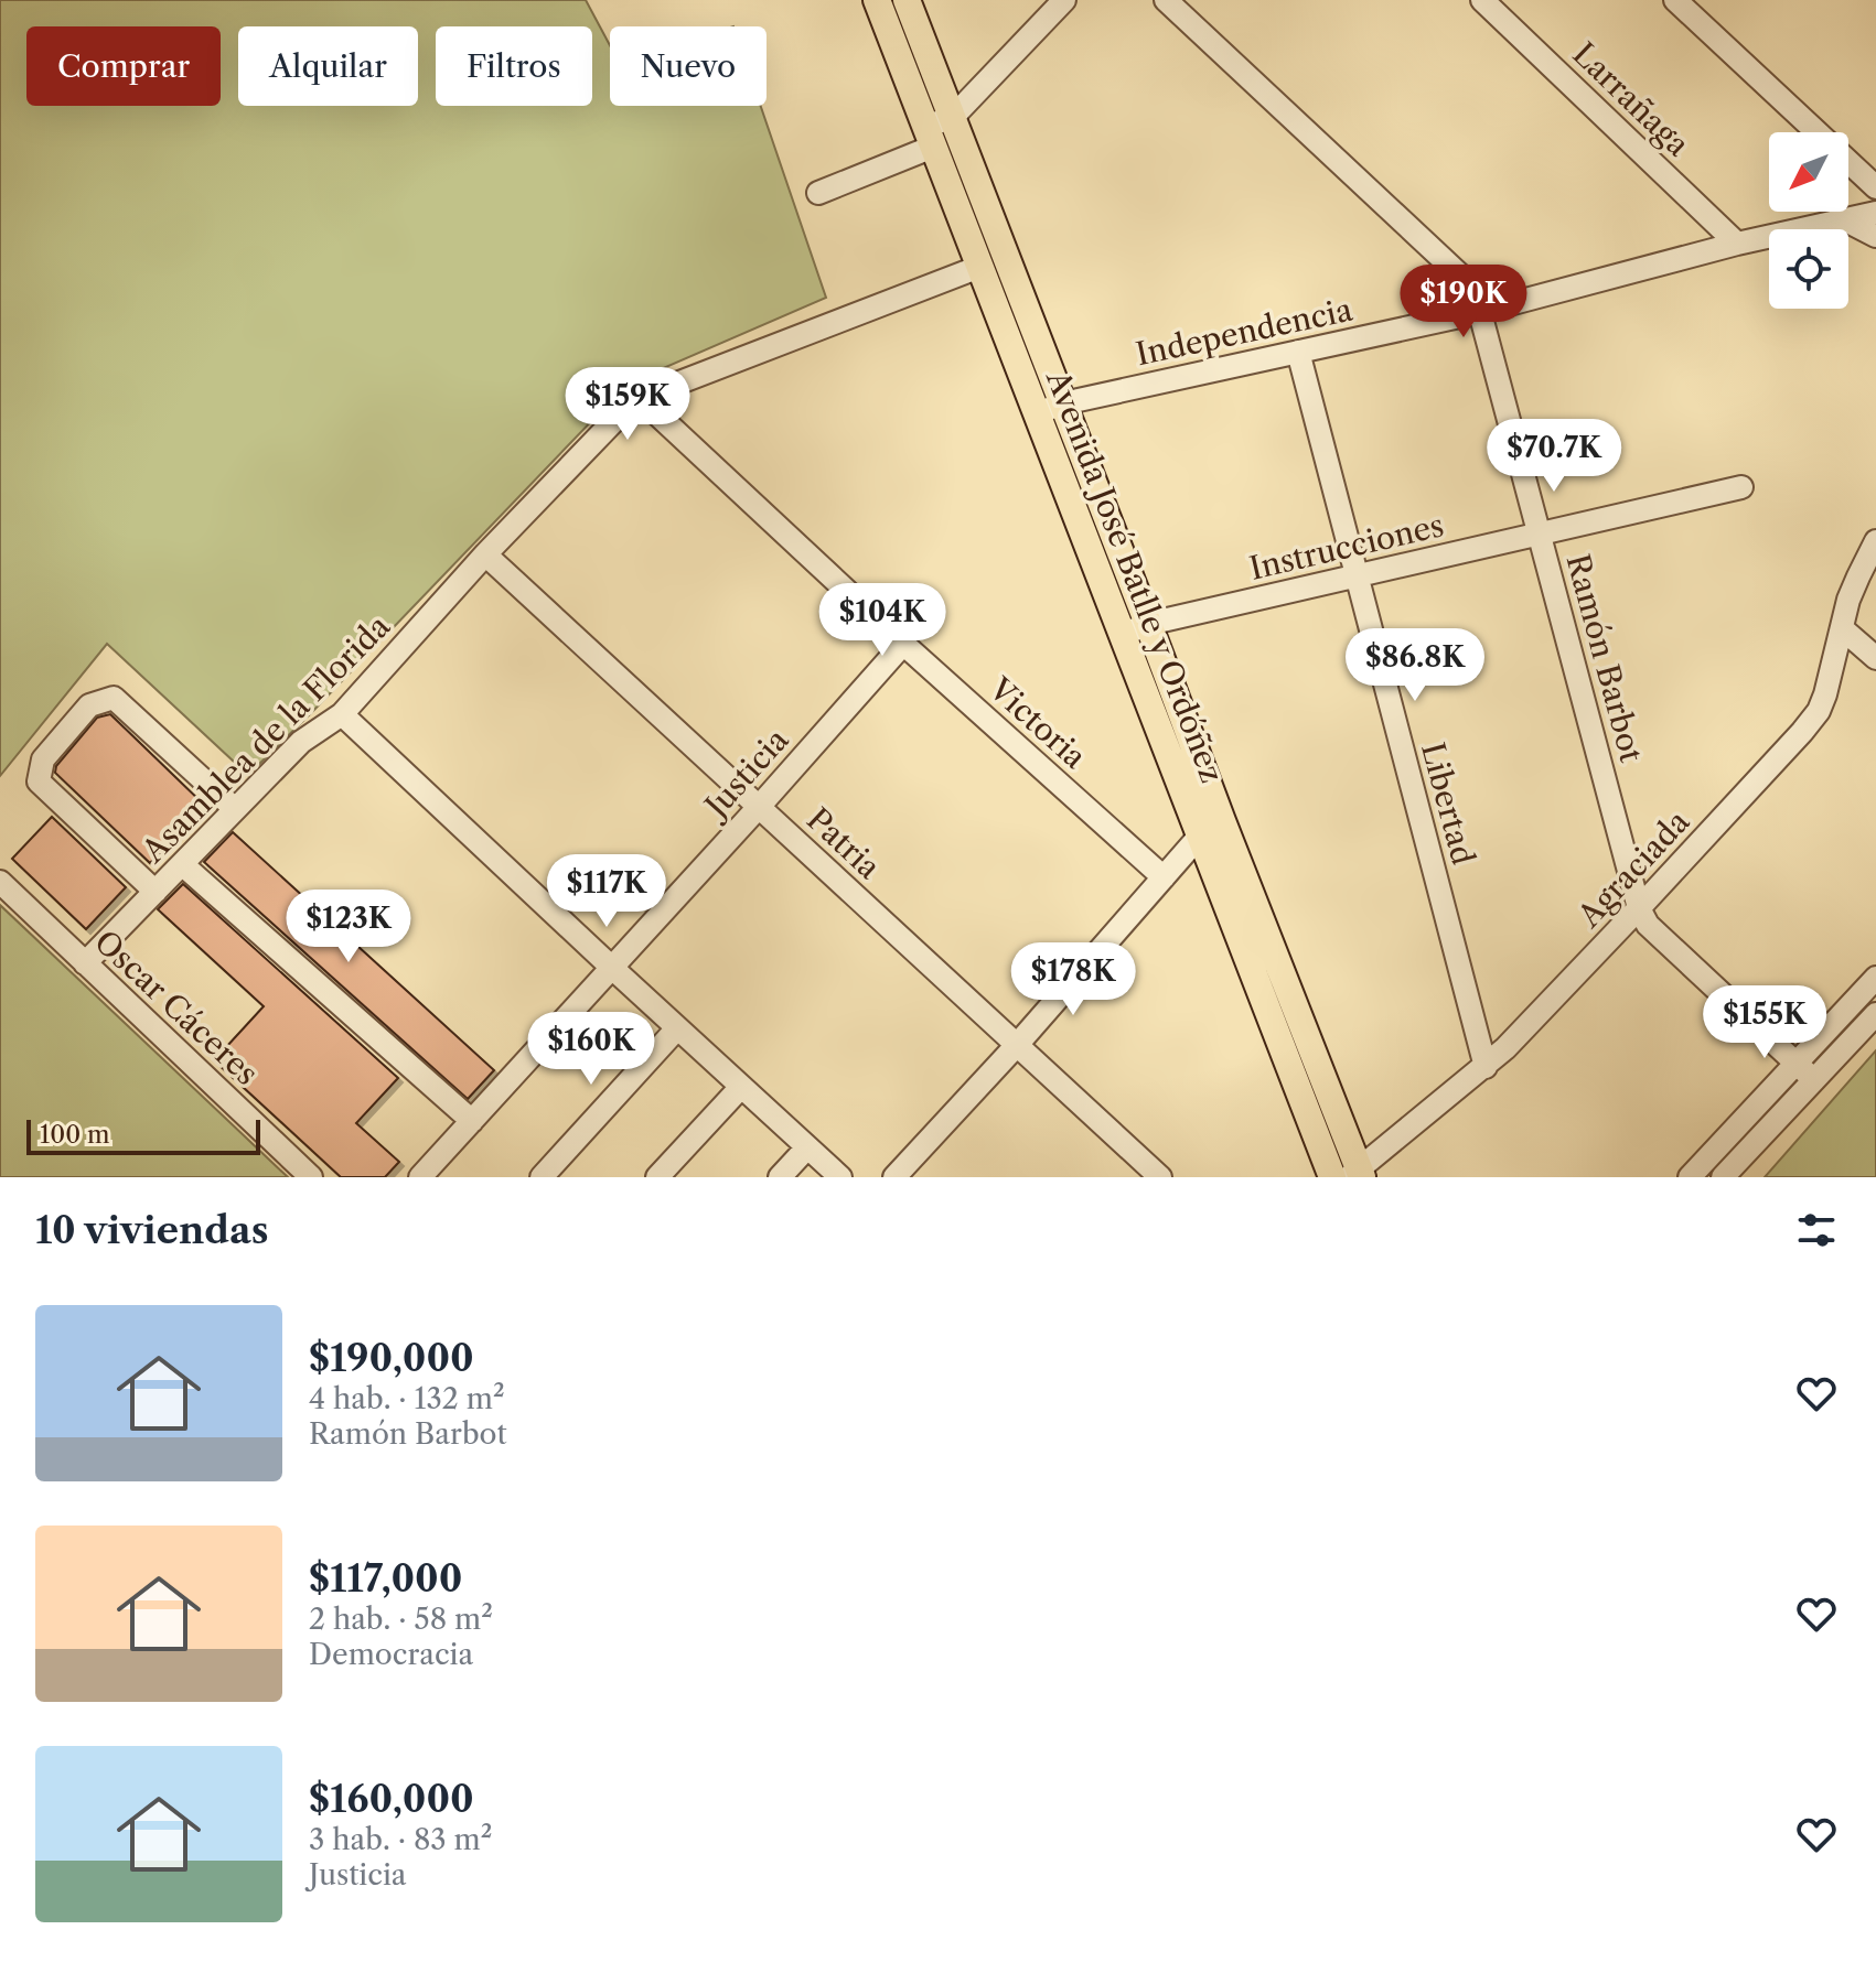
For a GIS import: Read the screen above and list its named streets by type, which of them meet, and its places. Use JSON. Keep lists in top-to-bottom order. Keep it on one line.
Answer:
{"streets":{"main road":["Avenida José Batlle y Ordóñez"],"street":["Larrañaga","Independencia","Instrucciones","Ramón Barbot","Victoria","Asamblea de la Florida","Justicia","Libertad","Patria","Agraciada","Oscar Cáceres"]},"crossings":[["Larrañaga","Independencia"],["Independencia","Avenida José Batlle y Ordóñez"],["Independencia","Ramón Barbot"],["Independencia","Libertad"],["Instrucciones","Avenida José Batlle y Ordóñez"],["Instrucciones","Ramón Barbot"],["Instrucciones","Libertad"],["Avenida José Batlle y Ordóñez","Asamblea de la Florida"],["Avenida José Batlle y Ordóñez","Agraciada"],["Ramón Barbot","Agraciada"],["Victoria","Asamblea de la Florida"],["Victoria","Justicia"],["Asamblea de la Florida","Patria"],["Asamblea de la Florida","Oscar Cáceres"],["Justicia","Patria"],["Libertad","Agraciada"]],"scale_bar":"100 m","north":"bottom left","page":{"chip":["Comprar","Alquilar","Filtros","Nuevo"],"price":["$190K","$159K","$70.7K","$104K","$86.8K","$117K","$123K","$178K","$155K","$160K"],"scale":"100 m","heading":"10 viviendas","list":[{"name":"$190,000","note":"4 hab. · 132 m² · Ramón Barbot"},{"name":"$117,000","note":"2 hab. · 58 m² · Democracia"},{"name":"$160,000","note":"3 hab. · 83 m² · Justicia"}]}}
